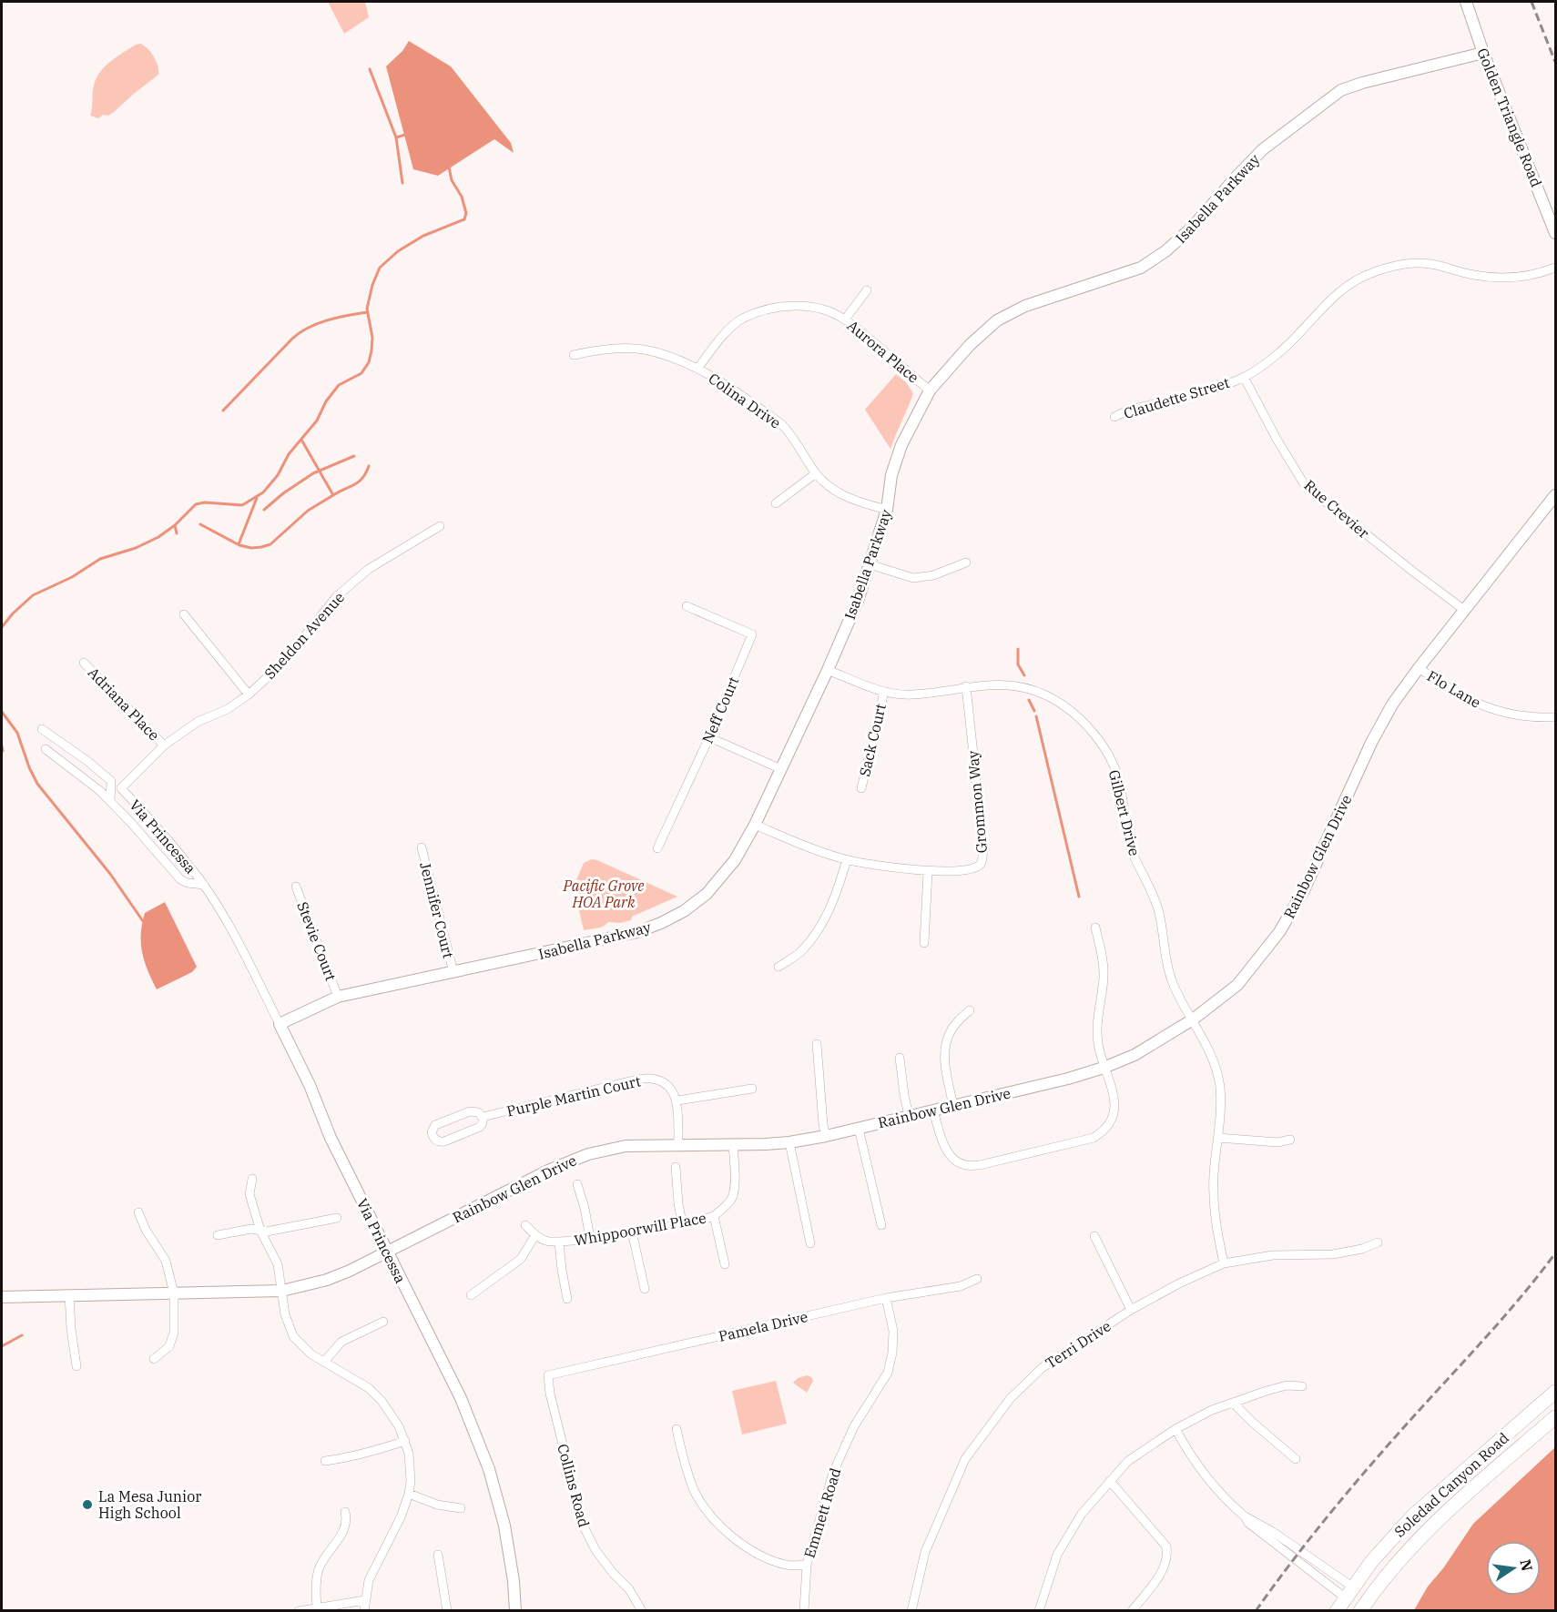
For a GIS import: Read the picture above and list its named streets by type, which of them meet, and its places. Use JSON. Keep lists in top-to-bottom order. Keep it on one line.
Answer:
{"streets":{"main road":["Soledad Canyon Road"],"street":["Golden Triangle Road","Isabella Parkway","Aurora Place","Claudette Street","Colina Drive","Rue Crevier","Sheldon Avenue","Flo Lane","Adriana Place","Neff Court","Sack Court","Grommon Way","Gilbert Drive","Via Princessa","Rainbow Glen Drive","Jennifer Court","Stevie Court","Purple Martin Court","Whippoorwill Place","Pamela Drive","Terri Drive","Collins Road","Emmett Road"]},"crossings":[["Golden Triangle Road","Isabella Parkway"],["Isabella Parkway","Aurora Place"],["Isabella Parkway","Colina Drive"],["Isabella Parkway","Grommon Way"],["Isabella Parkway","Gilbert Drive"],["Isabella Parkway","Via Princessa"],["Isabella Parkway","Jennifer Court"],["Isabella Parkway","Stevie Court"],["Aurora Place","Colina Drive"],["Claudette Street","Rue Crevier"],["Rue Crevier","Rainbow Glen Drive"],["Sheldon Avenue","Adriana Place"],["Sheldon Avenue","Via Princessa"],["Flo Lane","Rainbow Glen Drive"],["Sack Court","Gilbert Drive"],["Grommon Way","Gilbert Drive"],["Gilbert Drive","Rainbow Glen Drive"],["Gilbert Drive","Terri Drive"],["Via Princessa","Rainbow Glen Drive"],["Rainbow Glen Drive","Whippoorwill Place"],["Pamela Drive","Collins Road"],["Pamela Drive","Emmett Road"]],"parks":["Pacific Grove HOA Park"],"places":["La Mesa Junior High School"],"north":"right"}
